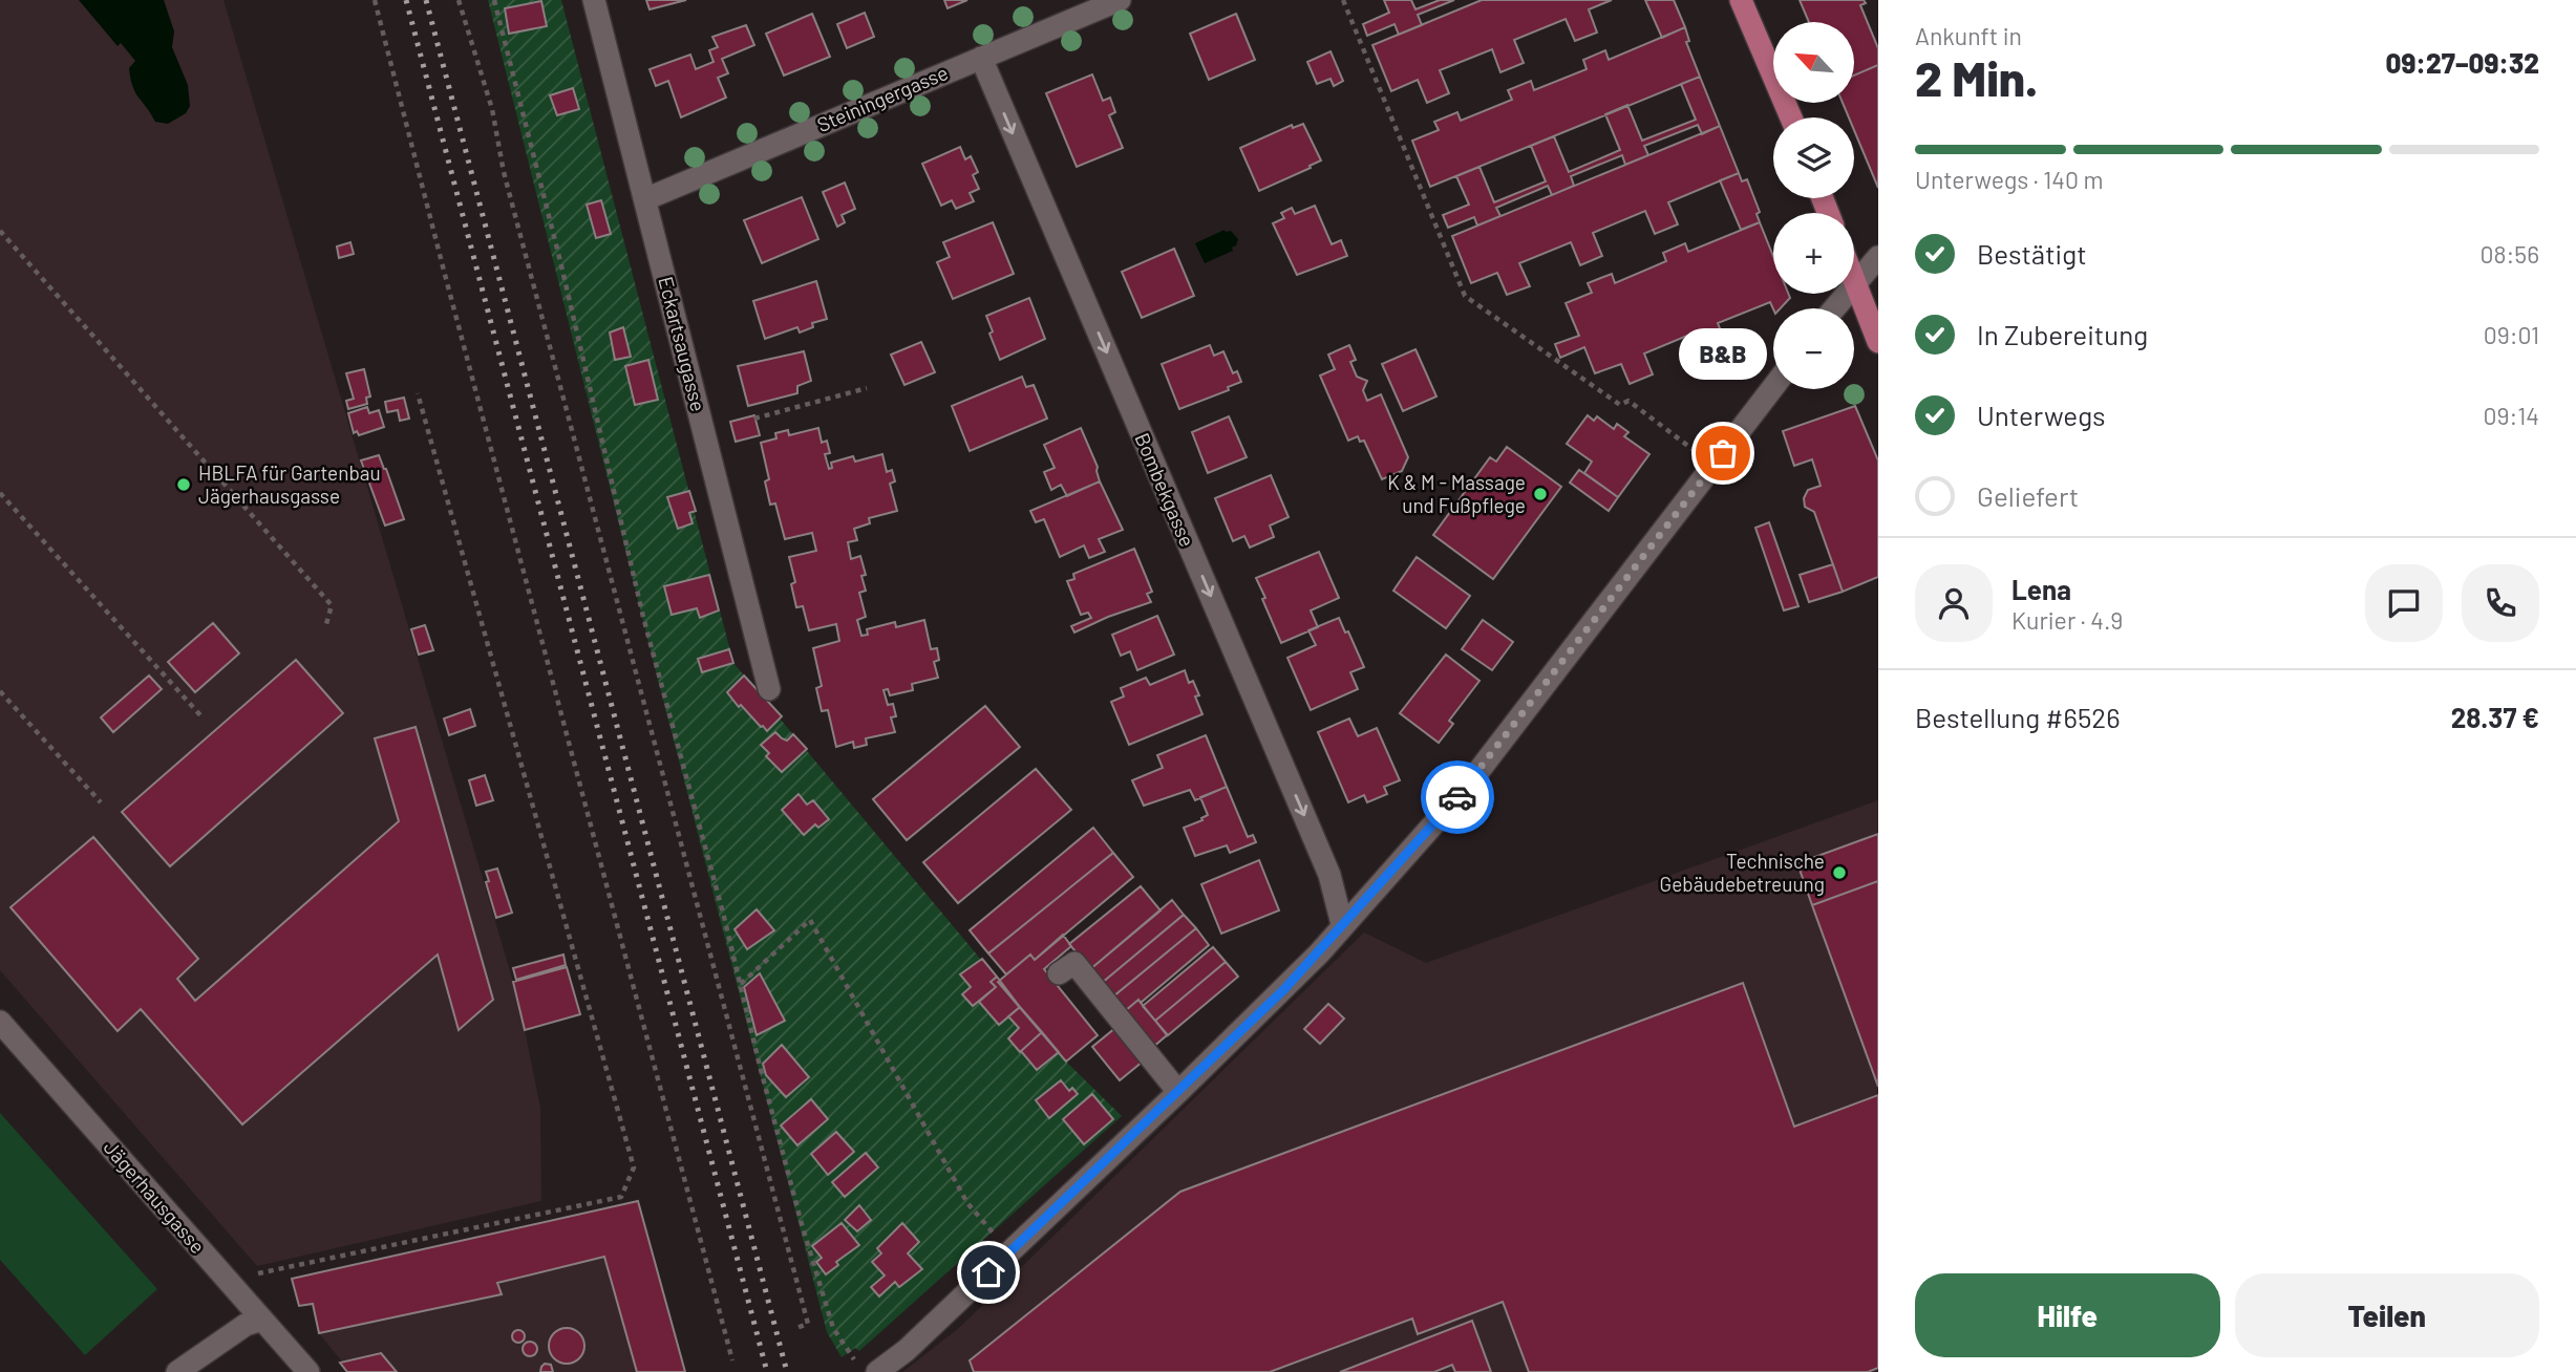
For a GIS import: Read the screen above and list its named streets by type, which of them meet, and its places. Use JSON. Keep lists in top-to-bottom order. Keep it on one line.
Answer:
{"streets":{"street":["Steiningergasse","Eckartsaugasse","Bombekgasse","Jägerhausgasse"]},"crossings":[["Steiningergasse","Eckartsaugasse"],["Steiningergasse","Bombekgasse"]],"one_way":["Bombekgasse"],"places":["B&B","HBLFA für Gartenbau Jägerhausgasse","K & M - Massage und Fußpflege","Technische Gebäudebetreuung"],"north":"top left","page":{"heading":["2 Min.","Ankunft in","09:27–09:32"],"panel":["Lena","Kurier · 4.9","Bestellung #6526","28.37 €"],"map_buttons":["+","−"],"bar":"Unterwegs · 140 m","list":[["Bestätigt","08:56"],["In Zubereitung","09:01"],["Unterwegs","09:14"],"Geliefert"],"bubble":"B&B","buttons":["Hilfe","Teilen"]}}
